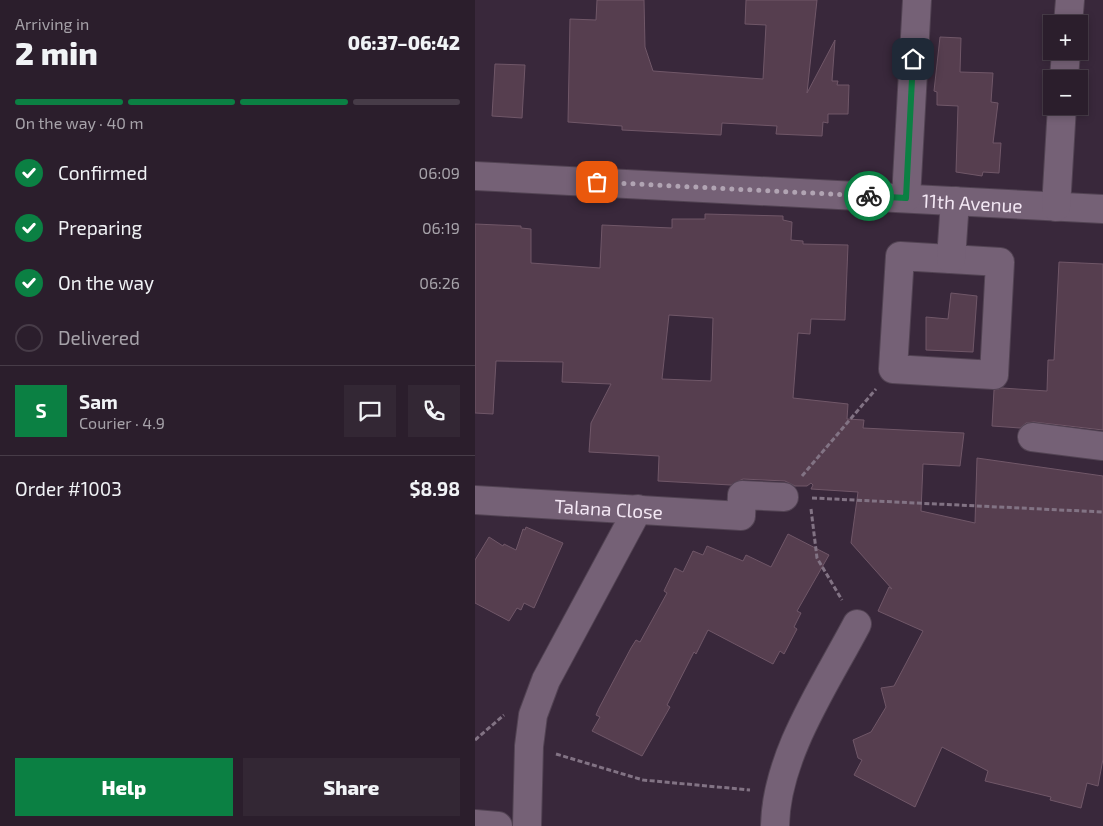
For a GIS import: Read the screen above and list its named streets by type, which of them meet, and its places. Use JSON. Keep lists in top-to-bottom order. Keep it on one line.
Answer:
{"streets":{"street":["11th Avenue","Talana Close"]},"page":{"heading":["2 min","Arriving in","06:37–06:42"],"panel":["Sam","Courier · 4.9","Order #1003","$8.98"],"map_buttons":["+","−"],"bar":"On the way · 40 m","list":[["Confirmed","06:09"],["Preparing","06:19"],["On the way","06:26"],"Delivered"],"round":"S","buttons":["Help","Share"]}}
